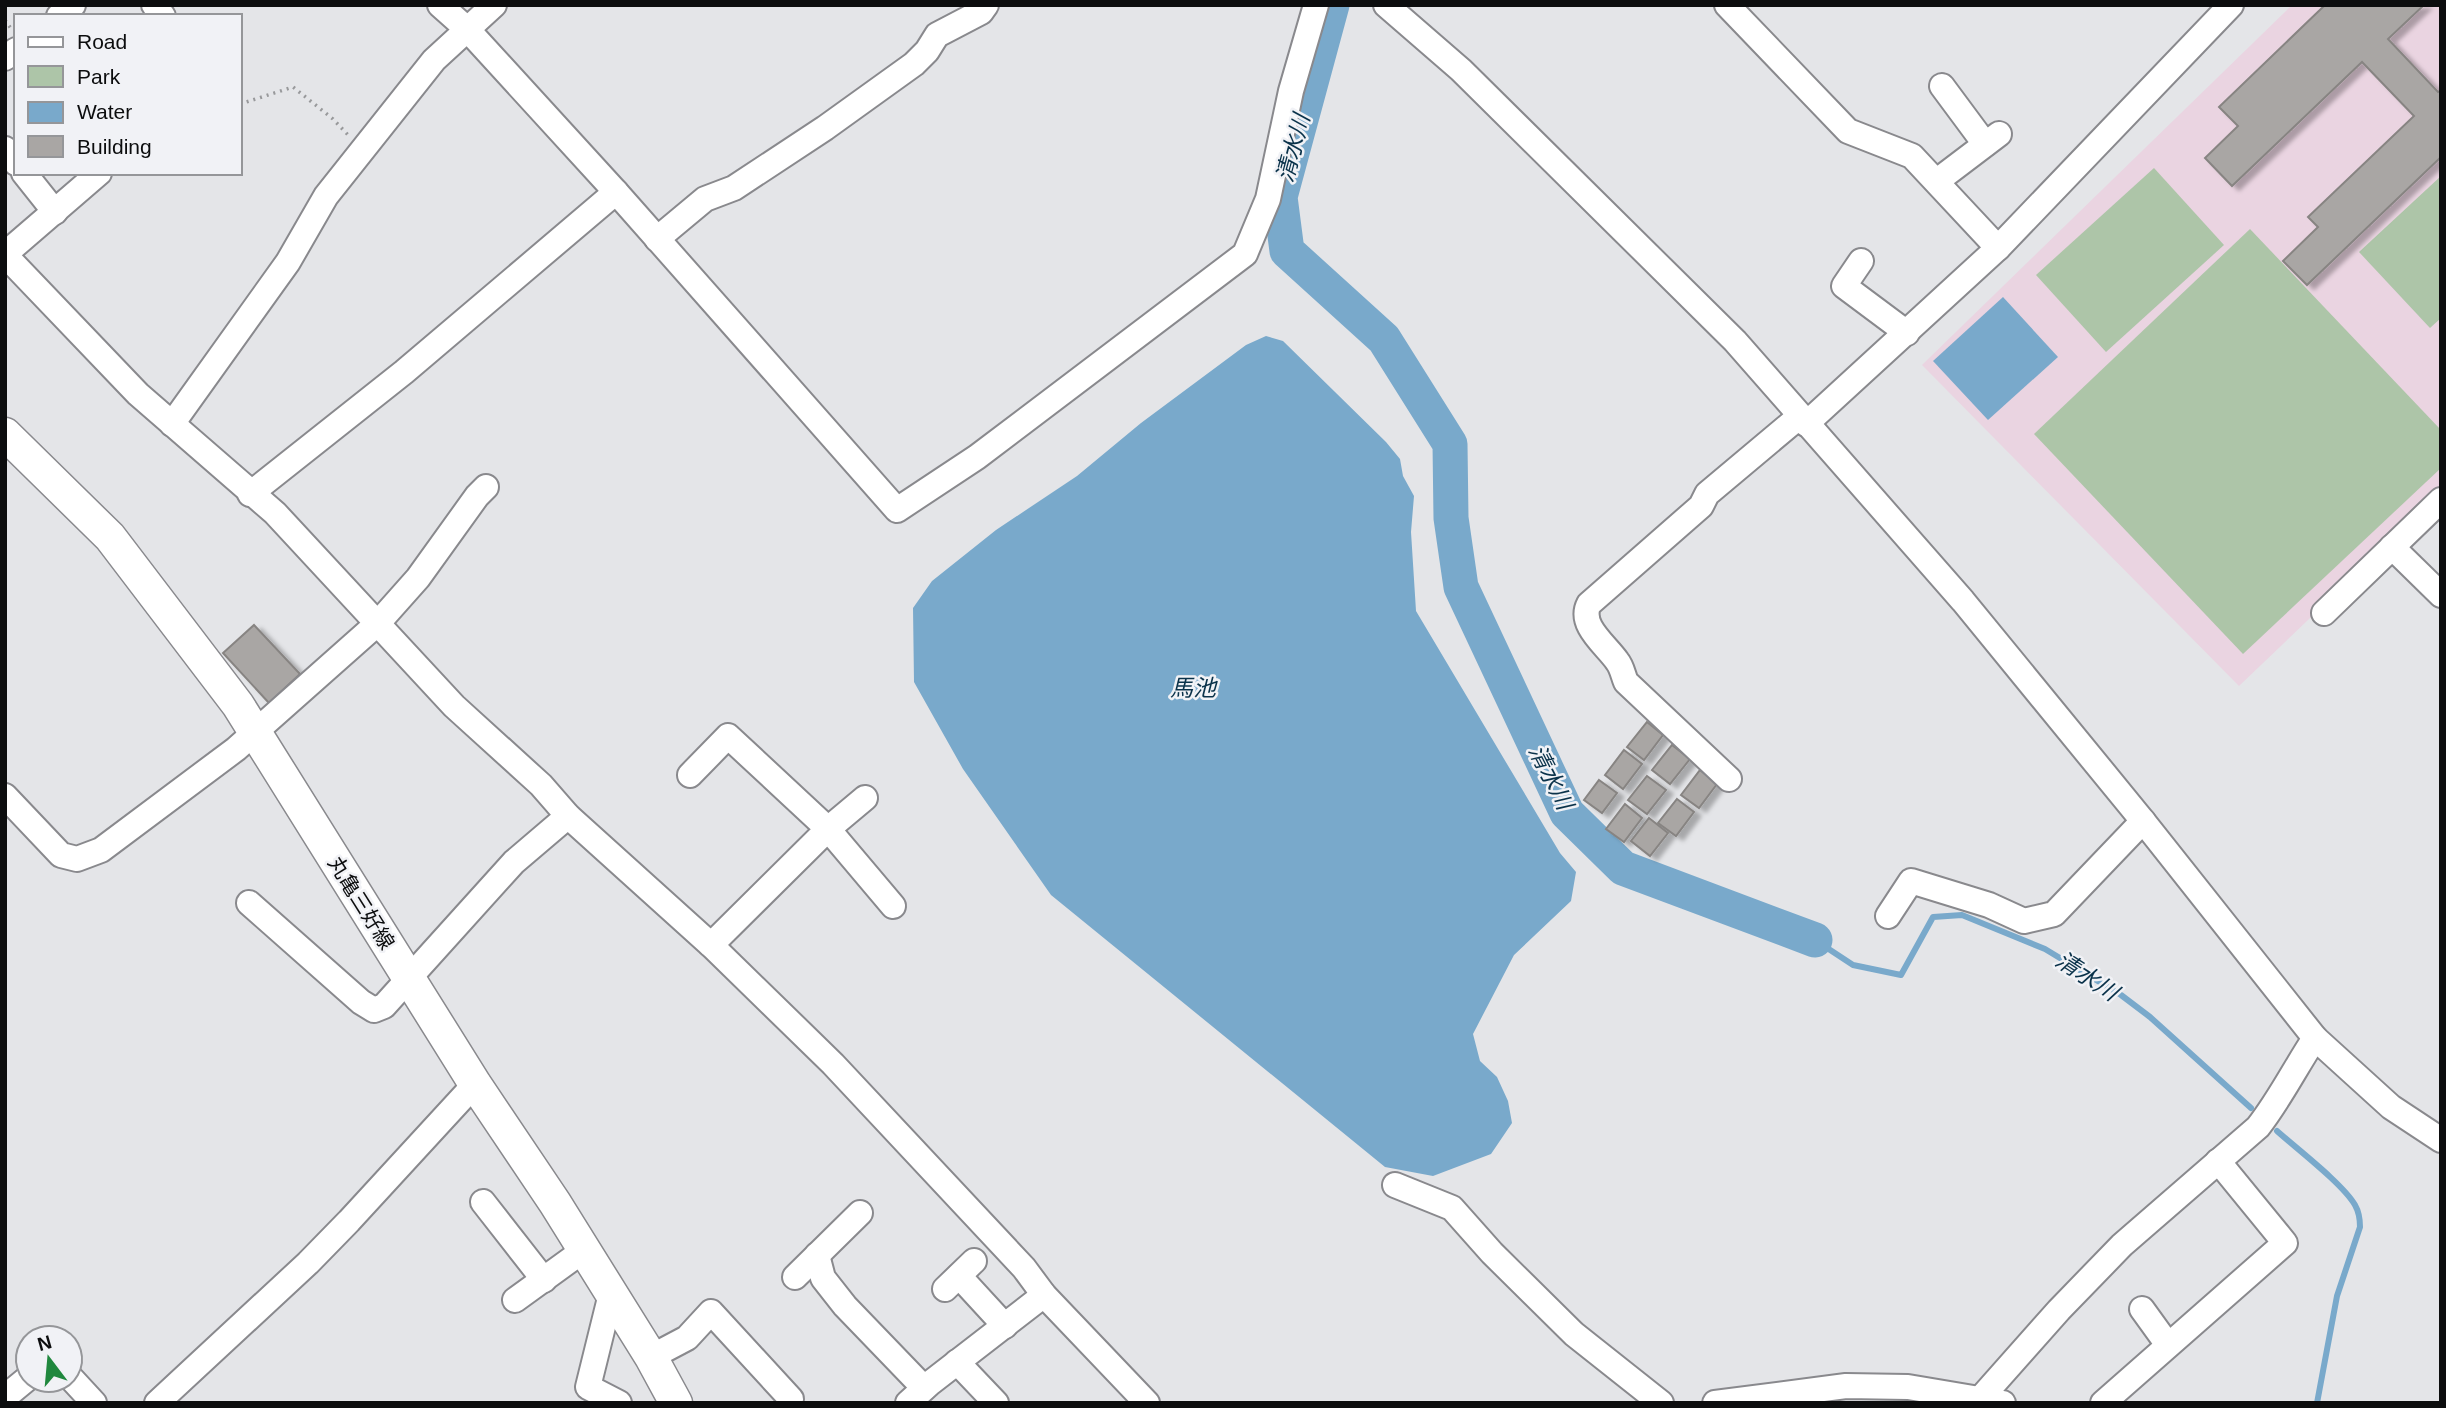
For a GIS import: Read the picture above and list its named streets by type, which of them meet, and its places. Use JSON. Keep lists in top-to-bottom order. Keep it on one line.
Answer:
{"streets":{"main road":["丸亀三好線"]},"water":["清水川","馬池"],"legend":["Road","Park","Water","Building"],"north":"top"}
